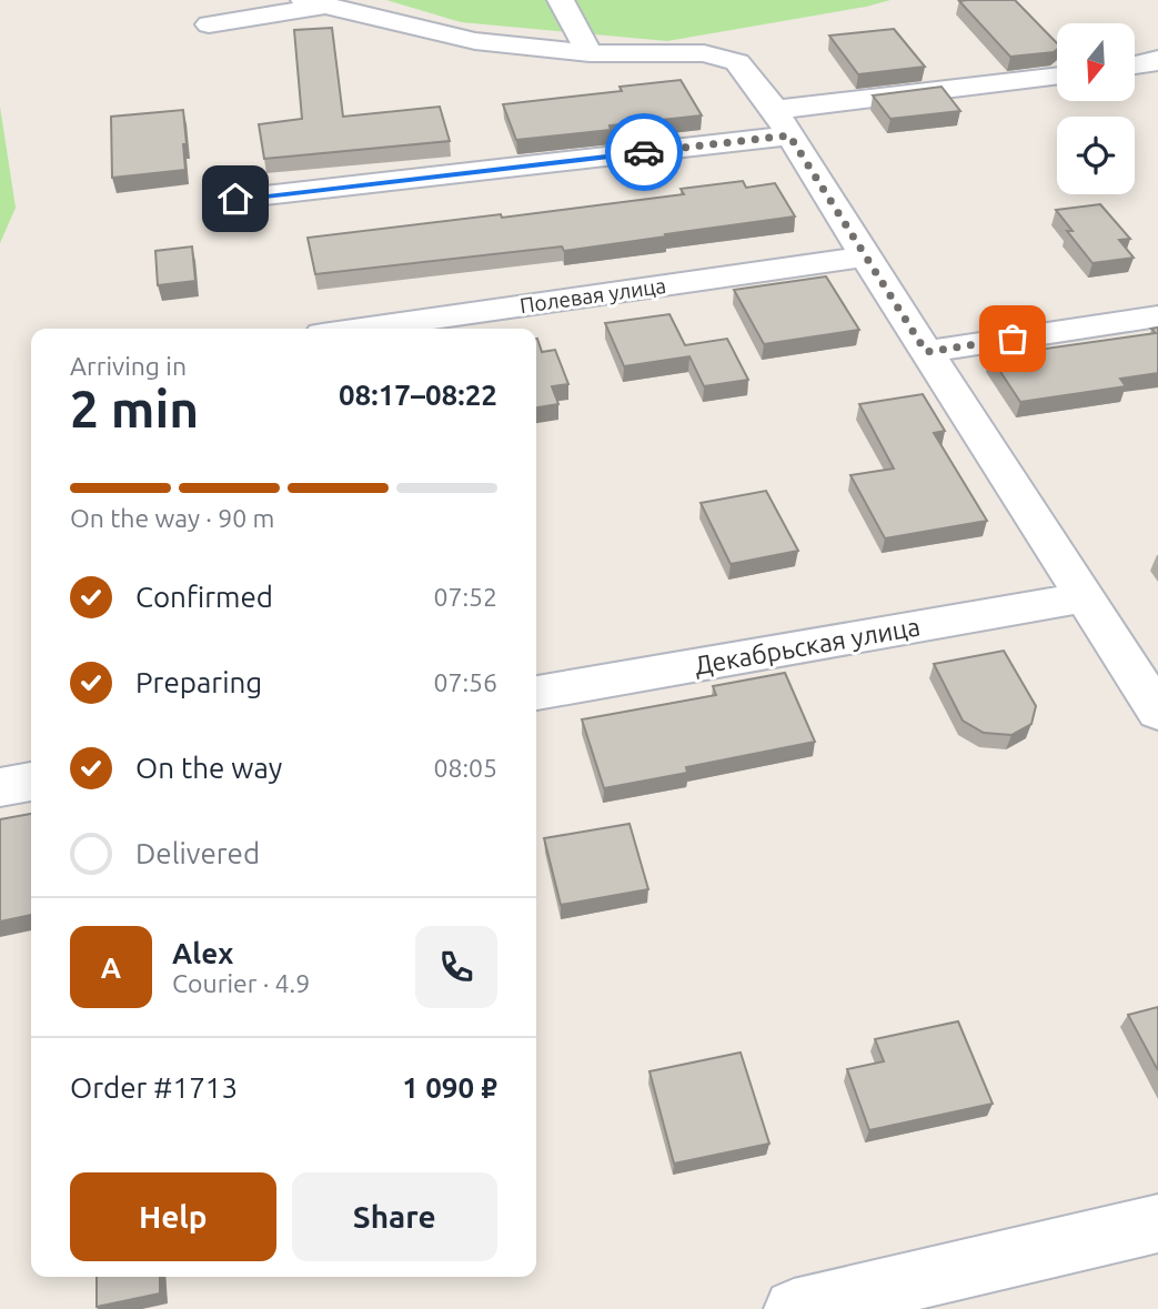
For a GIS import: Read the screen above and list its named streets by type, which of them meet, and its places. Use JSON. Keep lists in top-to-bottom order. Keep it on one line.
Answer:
{"streets":{"street":["Полевая улица","Декабрьская улица"]},"north":"bottom","page":{"heading":["2 min","Arriving in","08:17–08:22"],"panel":["Alex","Courier · 4.9","Order #1713","1 090 ₽"],"bar":"On the way · 90 m","list":[["Confirmed","07:52"],["Preparing","07:56"],["On the way","08:05"],"Delivered"],"round":"A","buttons":["Help","Share"]}}
